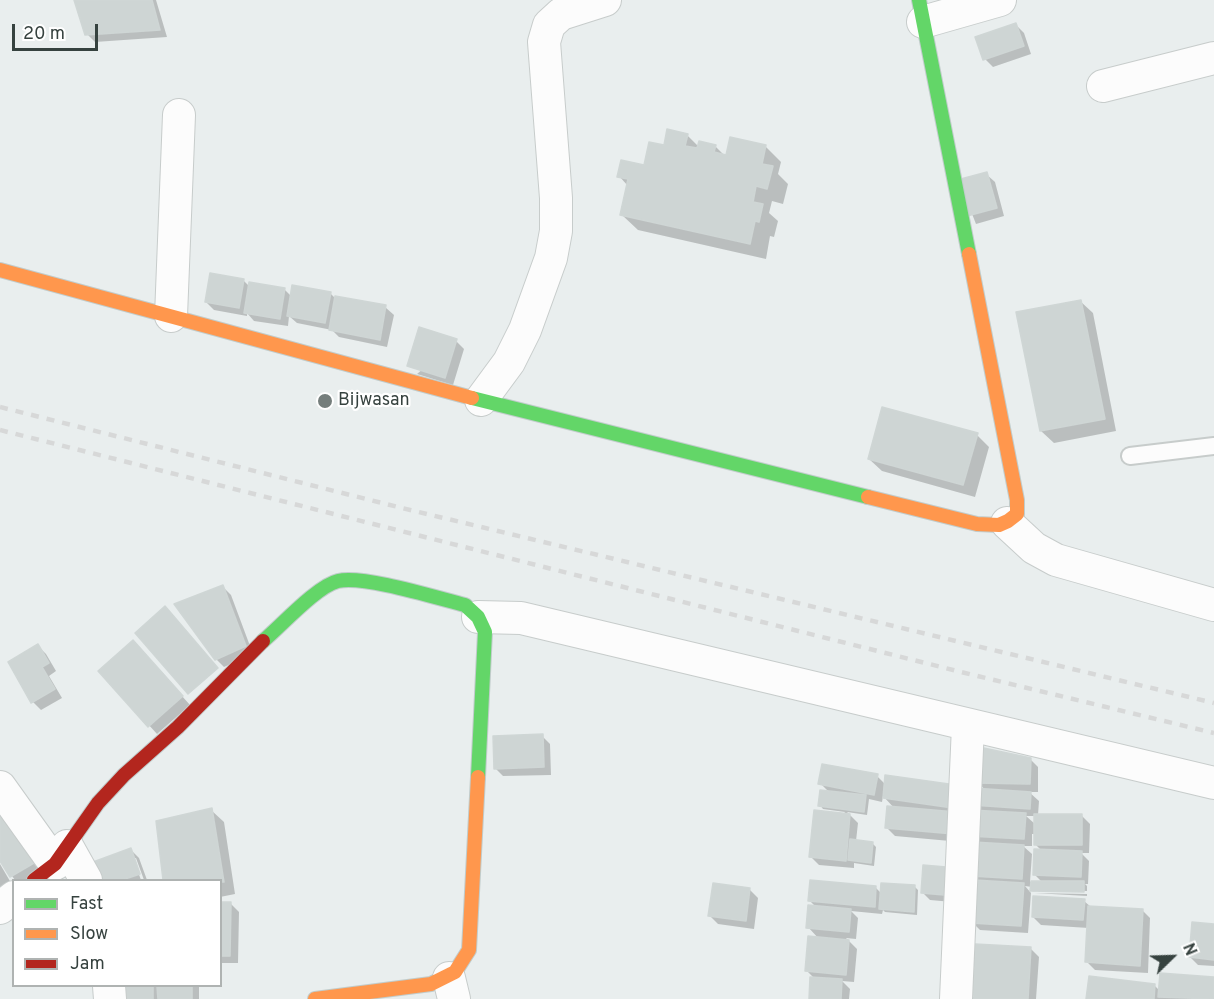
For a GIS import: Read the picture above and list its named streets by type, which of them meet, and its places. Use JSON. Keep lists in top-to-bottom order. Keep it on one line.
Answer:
{"places":["Bijwasan"],"legend":["Fast","Slow","Jam"],"scale_bar":"20 m","north":"top right"}
